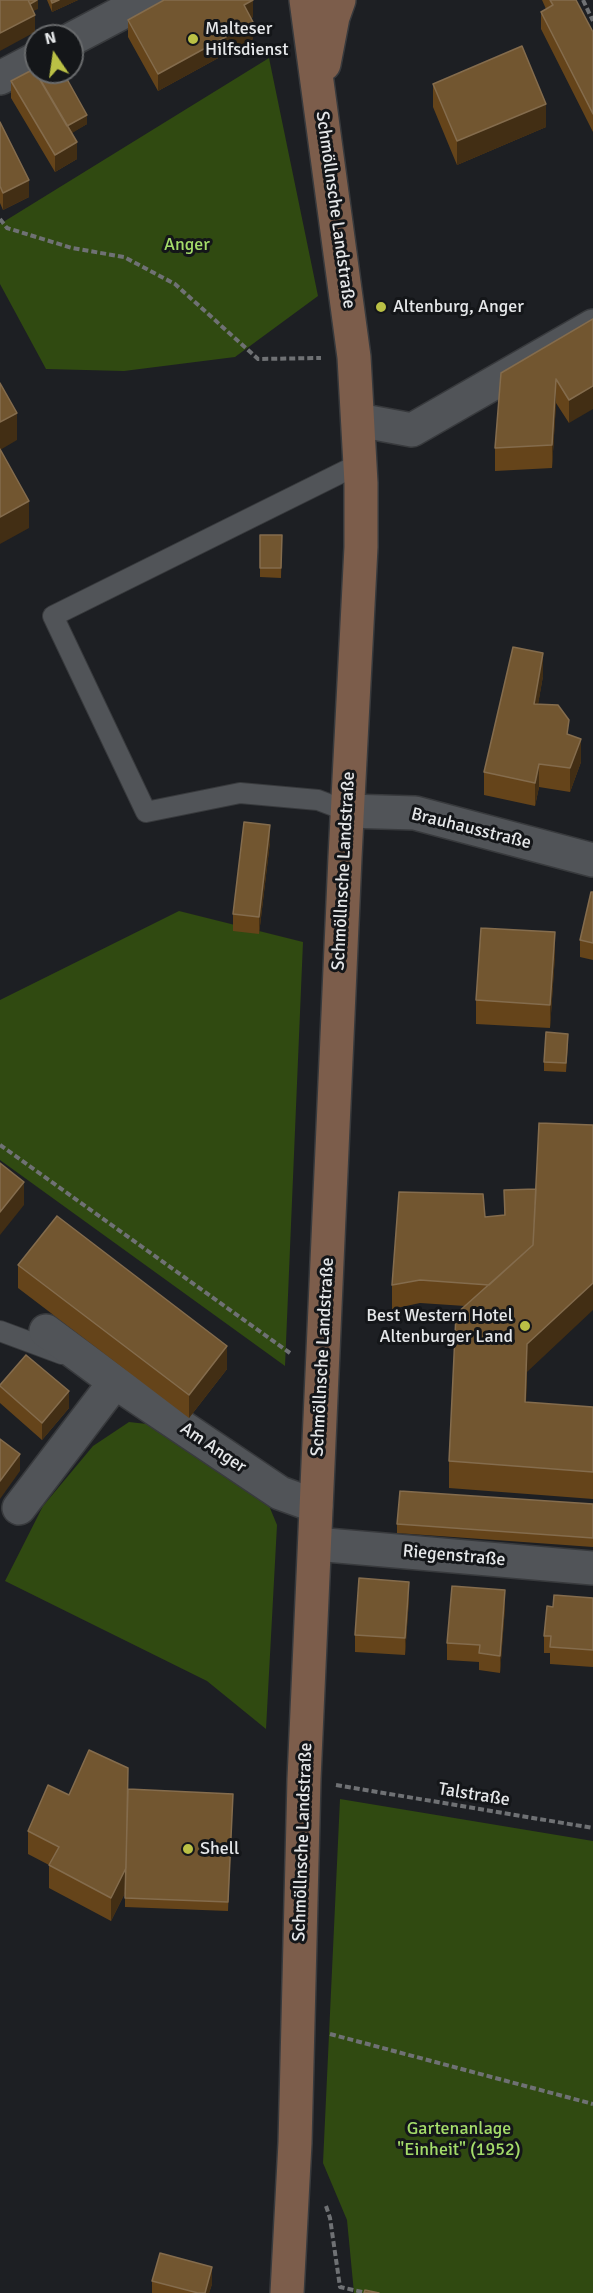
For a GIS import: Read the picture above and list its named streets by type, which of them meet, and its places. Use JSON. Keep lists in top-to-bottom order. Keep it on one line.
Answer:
{"streets":{"main road":["Schmöllnsche Landstraße"],"street":["Brauhausstraße","Am Anger","Riegenstraße"],"path":["Talstraße"]},"crossings":[["Schmöllnsche Landstraße","Brauhausstraße"],["Schmöllnsche Landstraße","Am Anger"],["Schmöllnsche Landstraße","Riegenstraße"]],"parks":["Anger","Gartenanlage \"Einheit\" (1952)"],"places":["Malteser Hilfsdienst","Altenburg, Anger","Best Western Hotel Altenburger Land","Shell"],"north":"top"}
